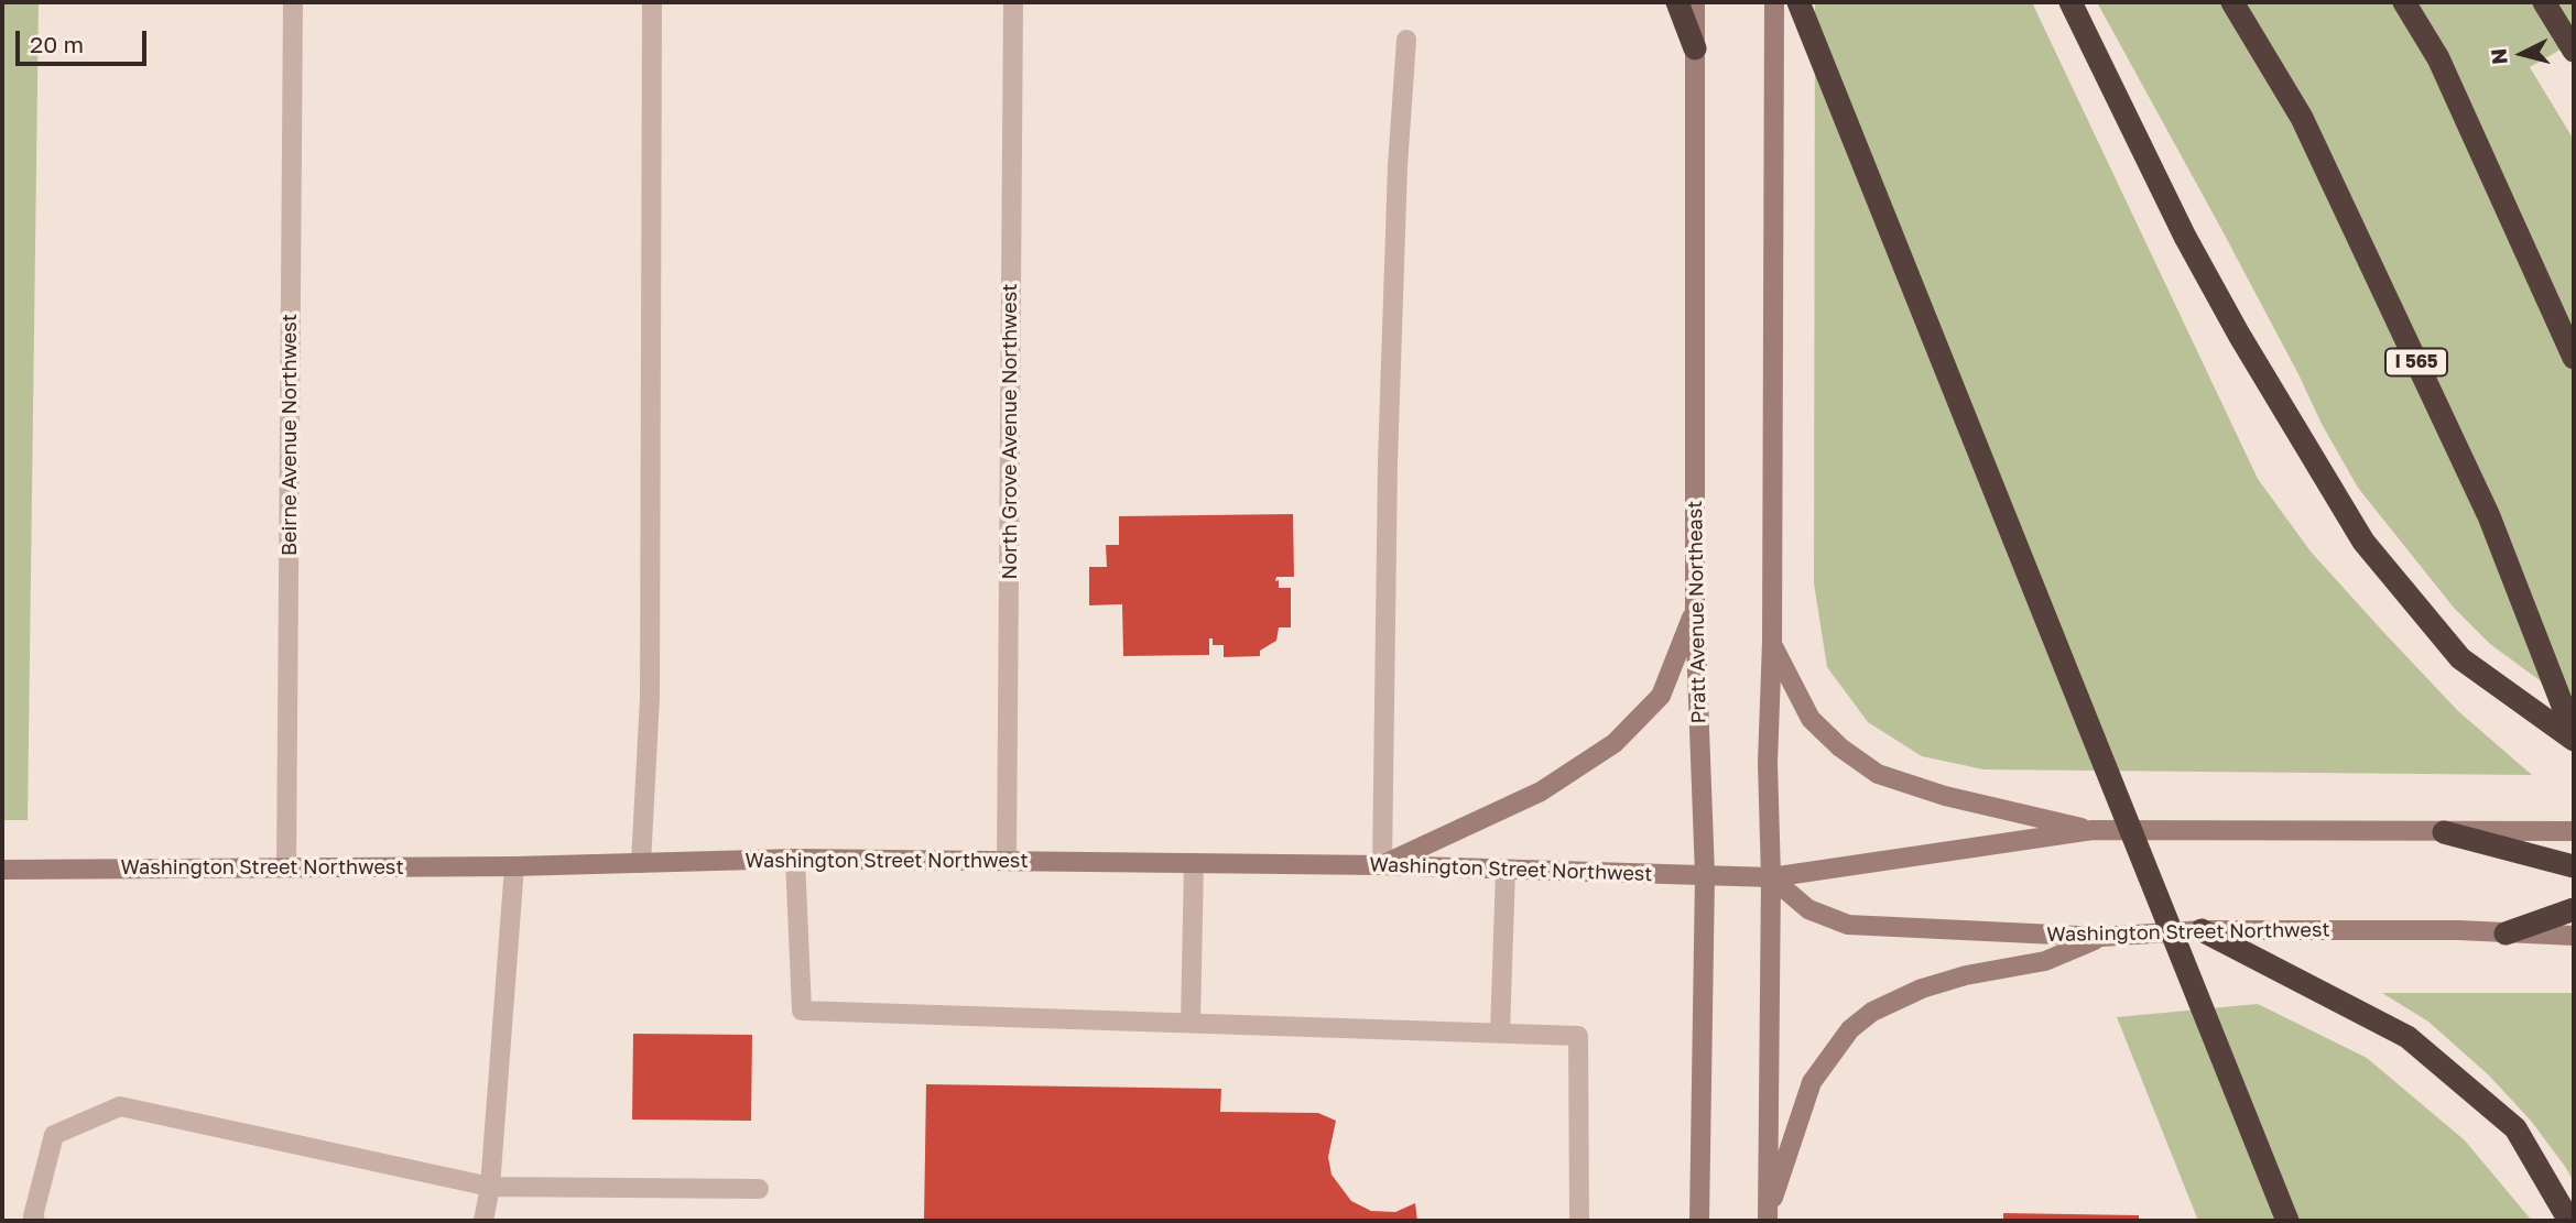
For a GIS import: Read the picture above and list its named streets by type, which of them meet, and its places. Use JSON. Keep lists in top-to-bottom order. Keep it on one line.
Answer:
{"streets":{"highway":["I 565"],"main road":["Pratt Avenue Northeast","Washington Street Northwest"],"street":["North Grove Avenue Northwest","Beirne Avenue Northwest"]},"crossings":[["North Grove Avenue Northwest","Washington Street Northwest"],["Beirne Avenue Northwest","Washington Street Northwest"],["Pratt Avenue Northeast","Washington Street Northwest"]],"scale_bar":"20 m","north":"left"}
